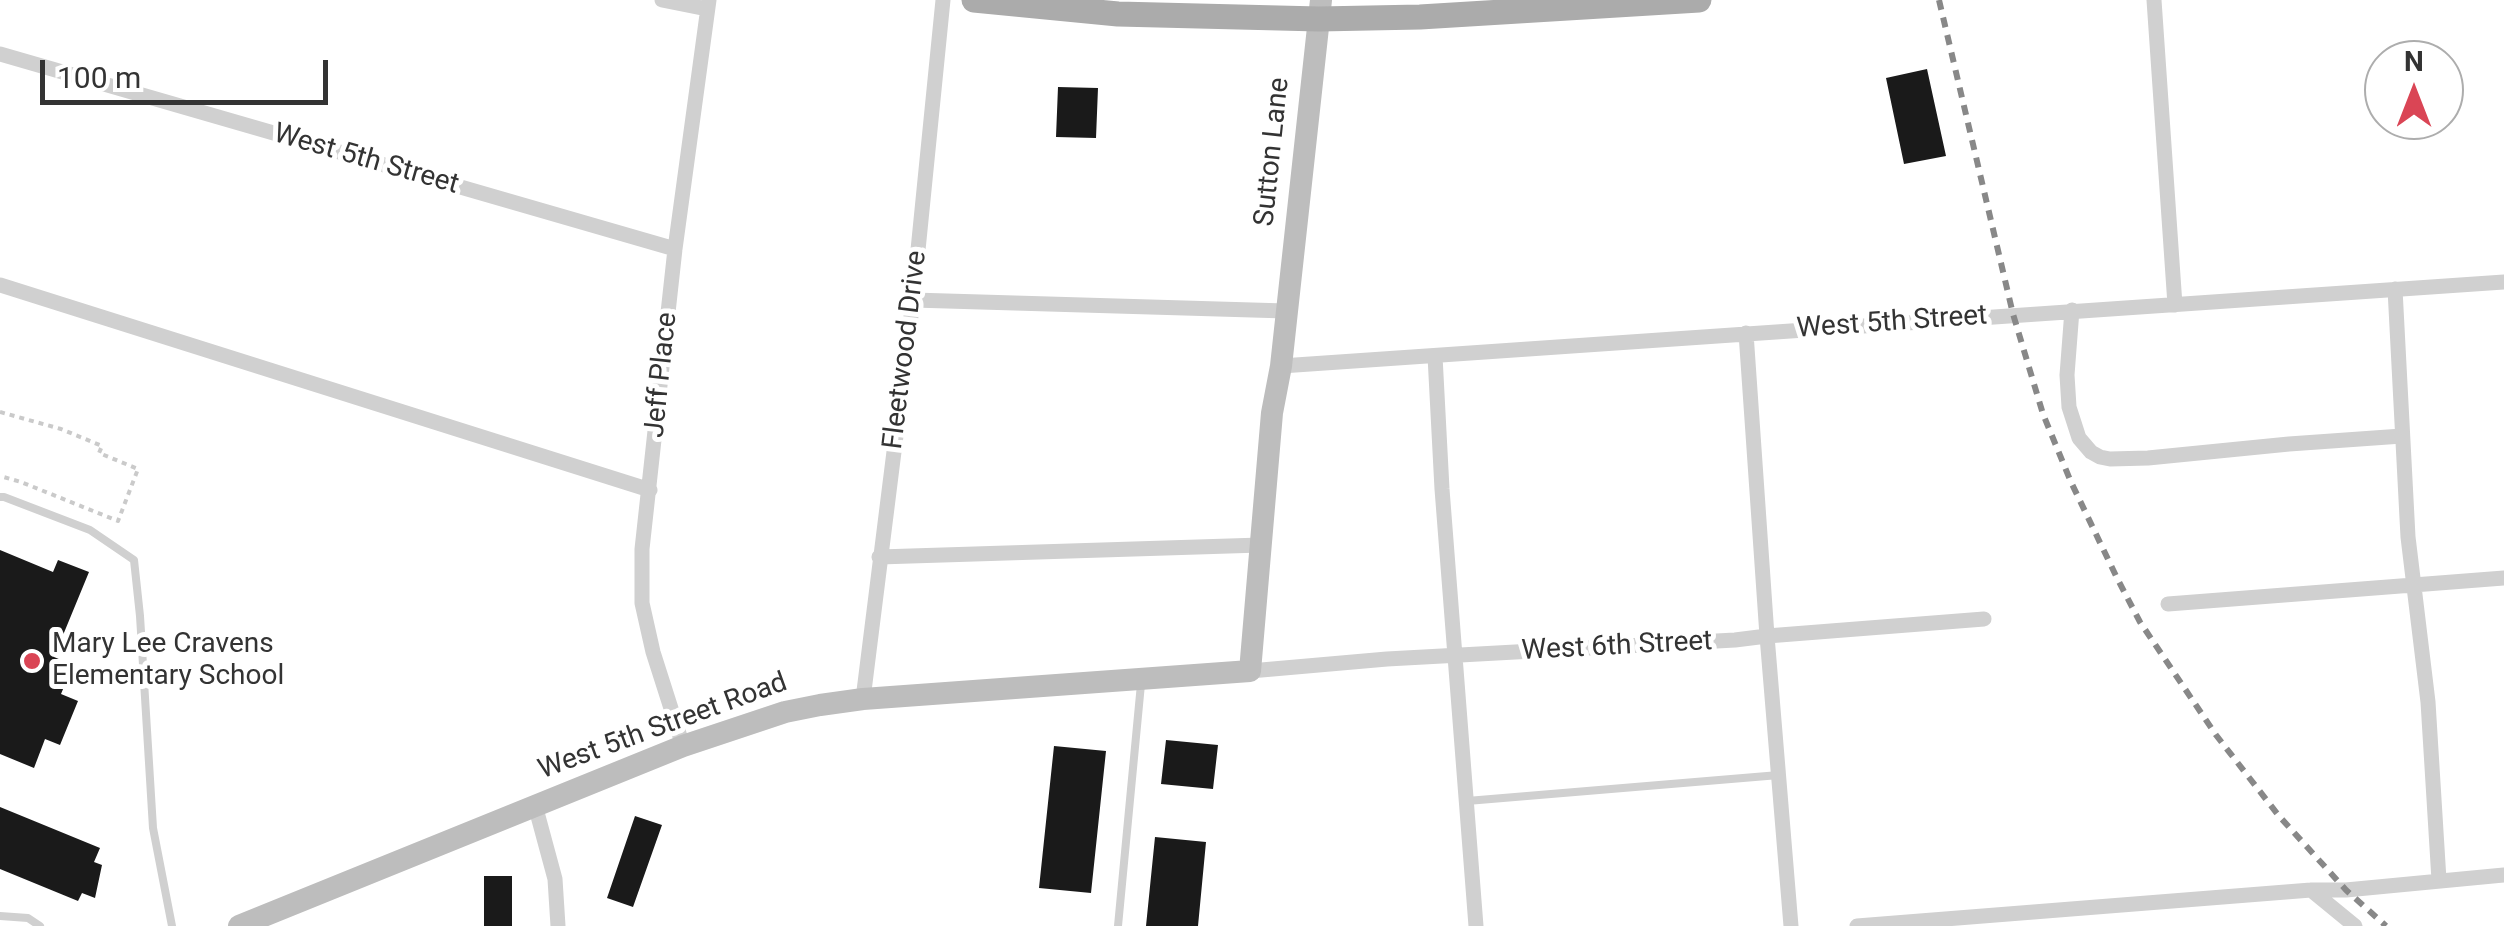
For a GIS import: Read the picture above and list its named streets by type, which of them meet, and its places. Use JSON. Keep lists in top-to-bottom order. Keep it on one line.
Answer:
{"streets":{"street":["Sutton Lane","West 5th Street","Fleetwood Drive","Jeff Place","West 6th Street","West 5th Street Road"]},"crossings":[["Sutton Lane","West 5th Street"],["West 5th Street","Jeff Place"],["Fleetwood Drive","West 5th Street Road"],["Jeff Place","West 5th Street Road"],["West 6th Street","West 5th Street Road"]],"places":["Mary Lee Cravens Elementary School"],"scale_bar":"100 m","north":"top"}
